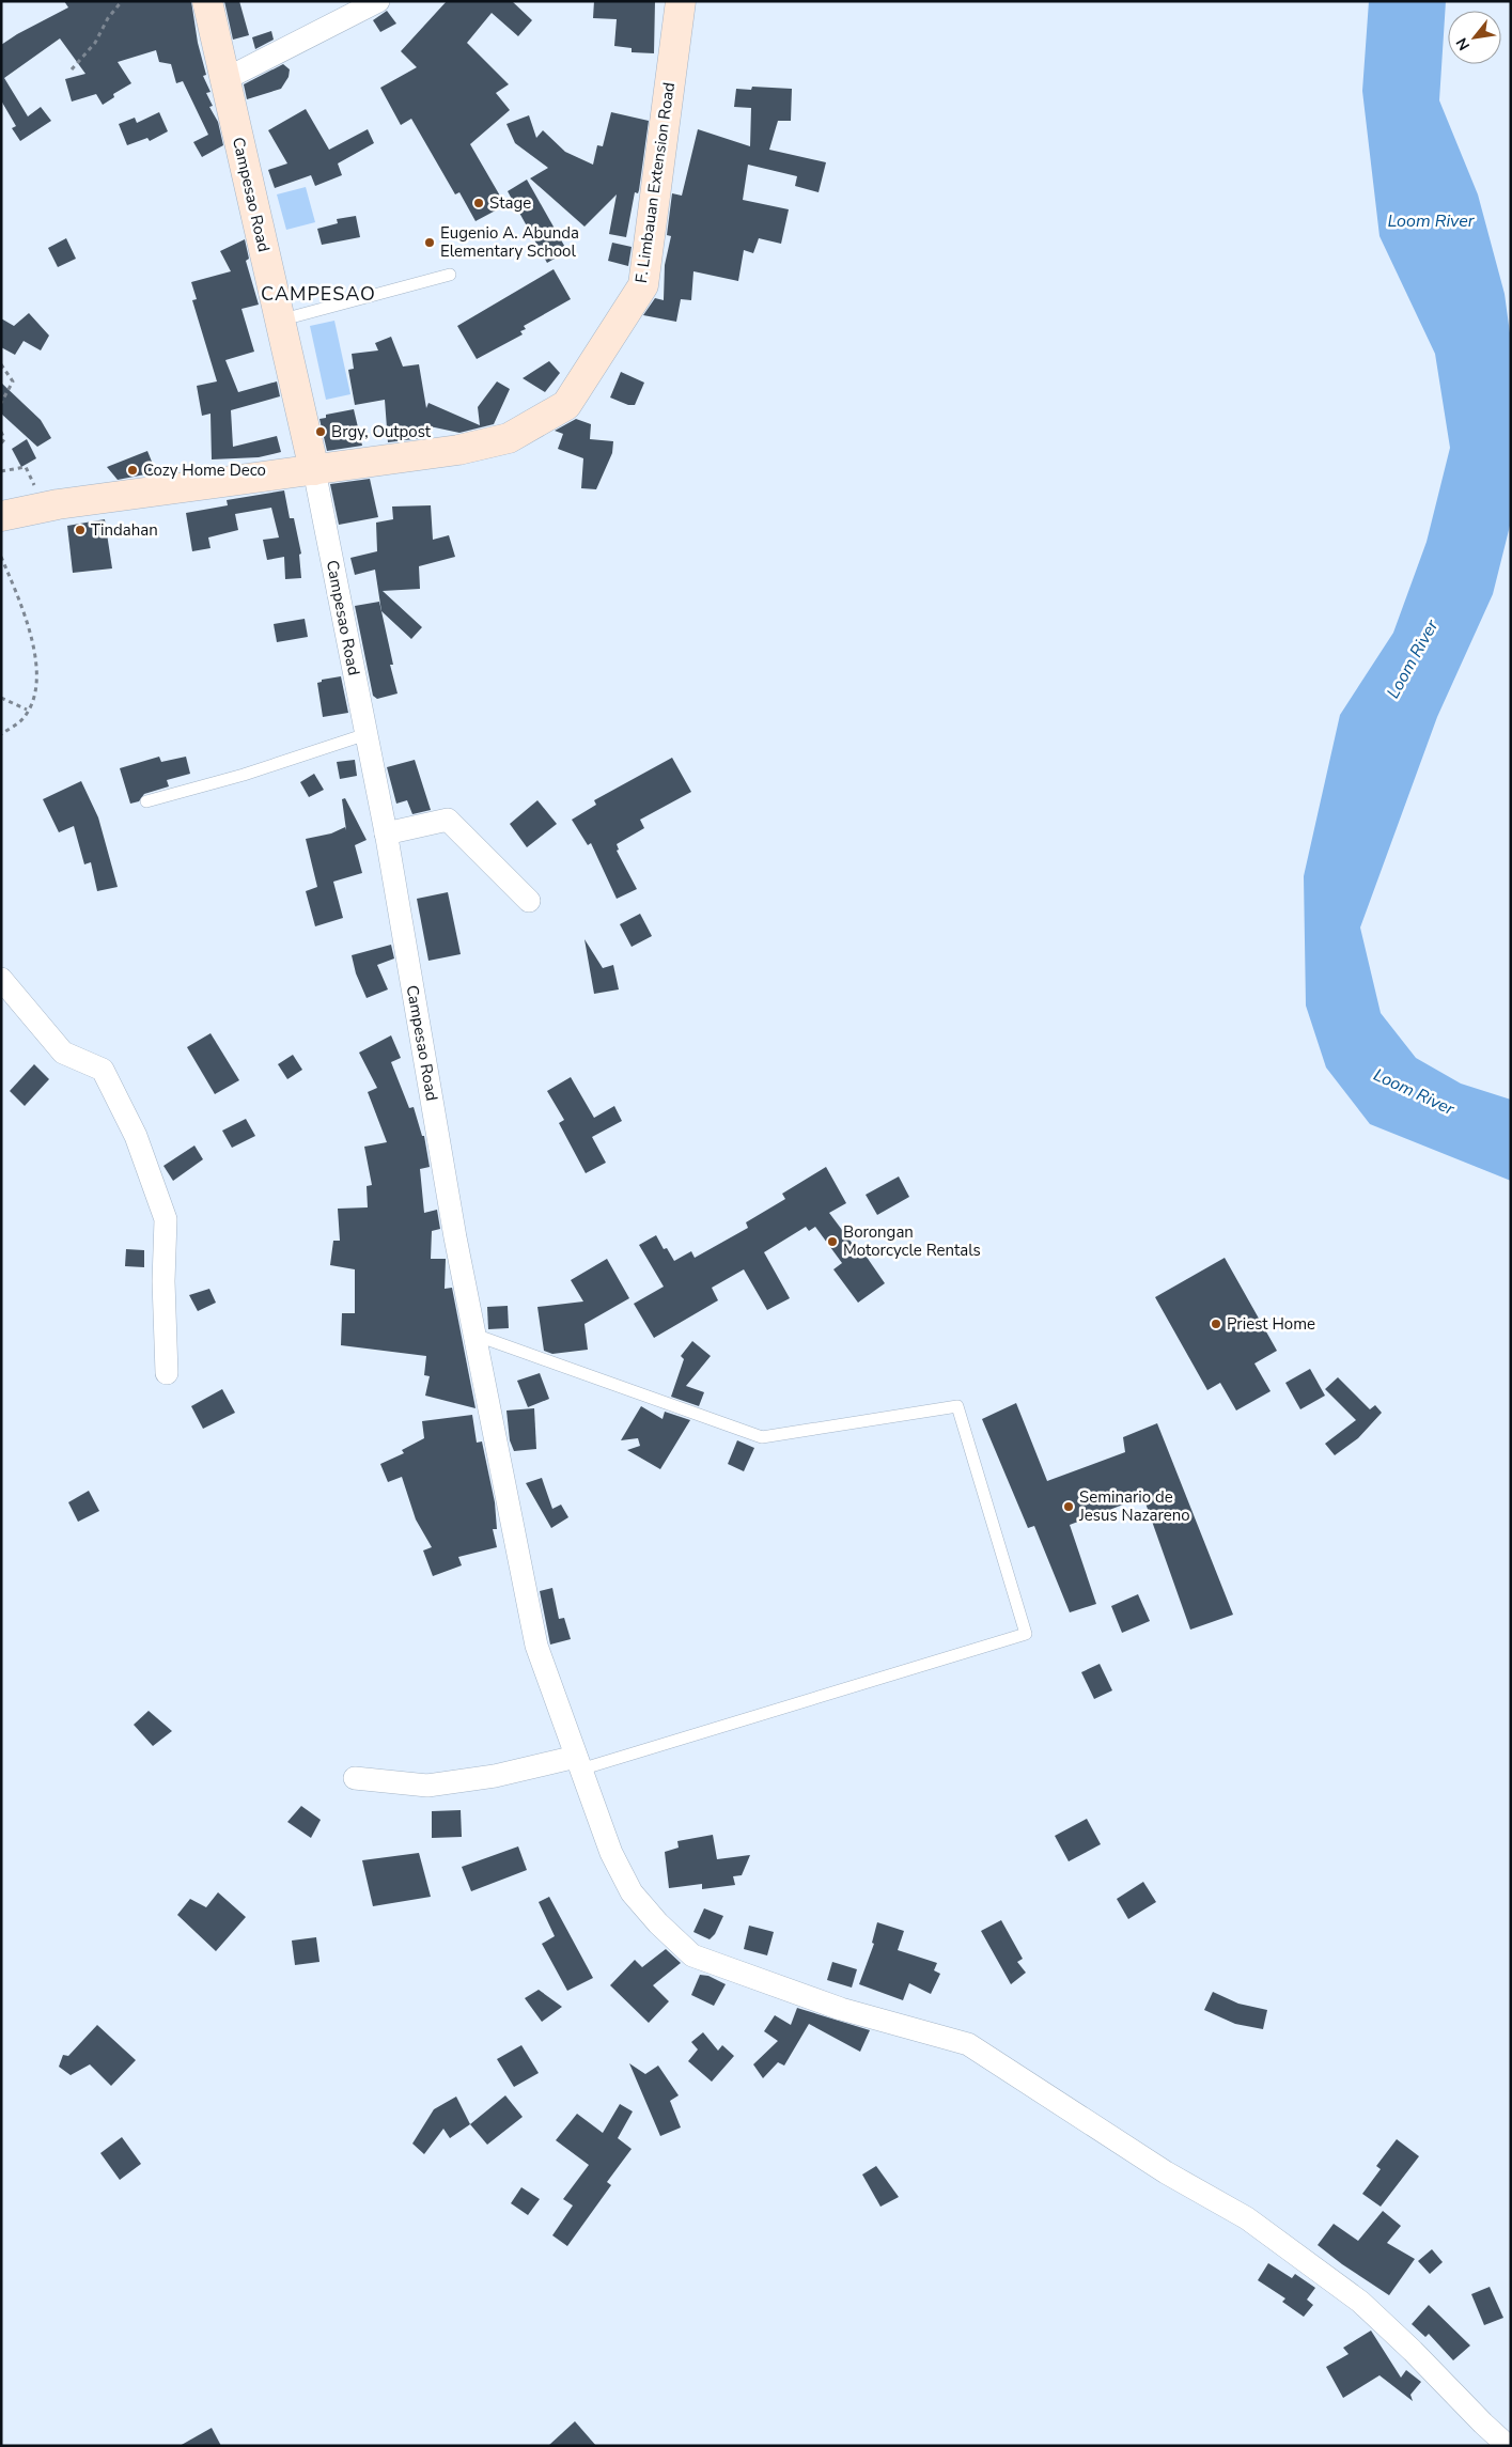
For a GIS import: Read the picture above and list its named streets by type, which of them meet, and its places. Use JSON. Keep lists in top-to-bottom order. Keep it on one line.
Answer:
{"streets":{"street":["F. Limbauan Extension Road","Campesao Road"]},"crossings":[["F. Limbauan Extension Road","Campesao Road"]],"districts":["CAMPESAO"],"water":["Loom River"],"places":["Stage","Eugenio A. Abunda Elementary School","Brgy, Outpost","Cozy Home Deco","Tindahan","Borongan Motorcycle Rentals","Priest Home","Seminario de Jesus Nazareno"],"north":"bottom left"}
